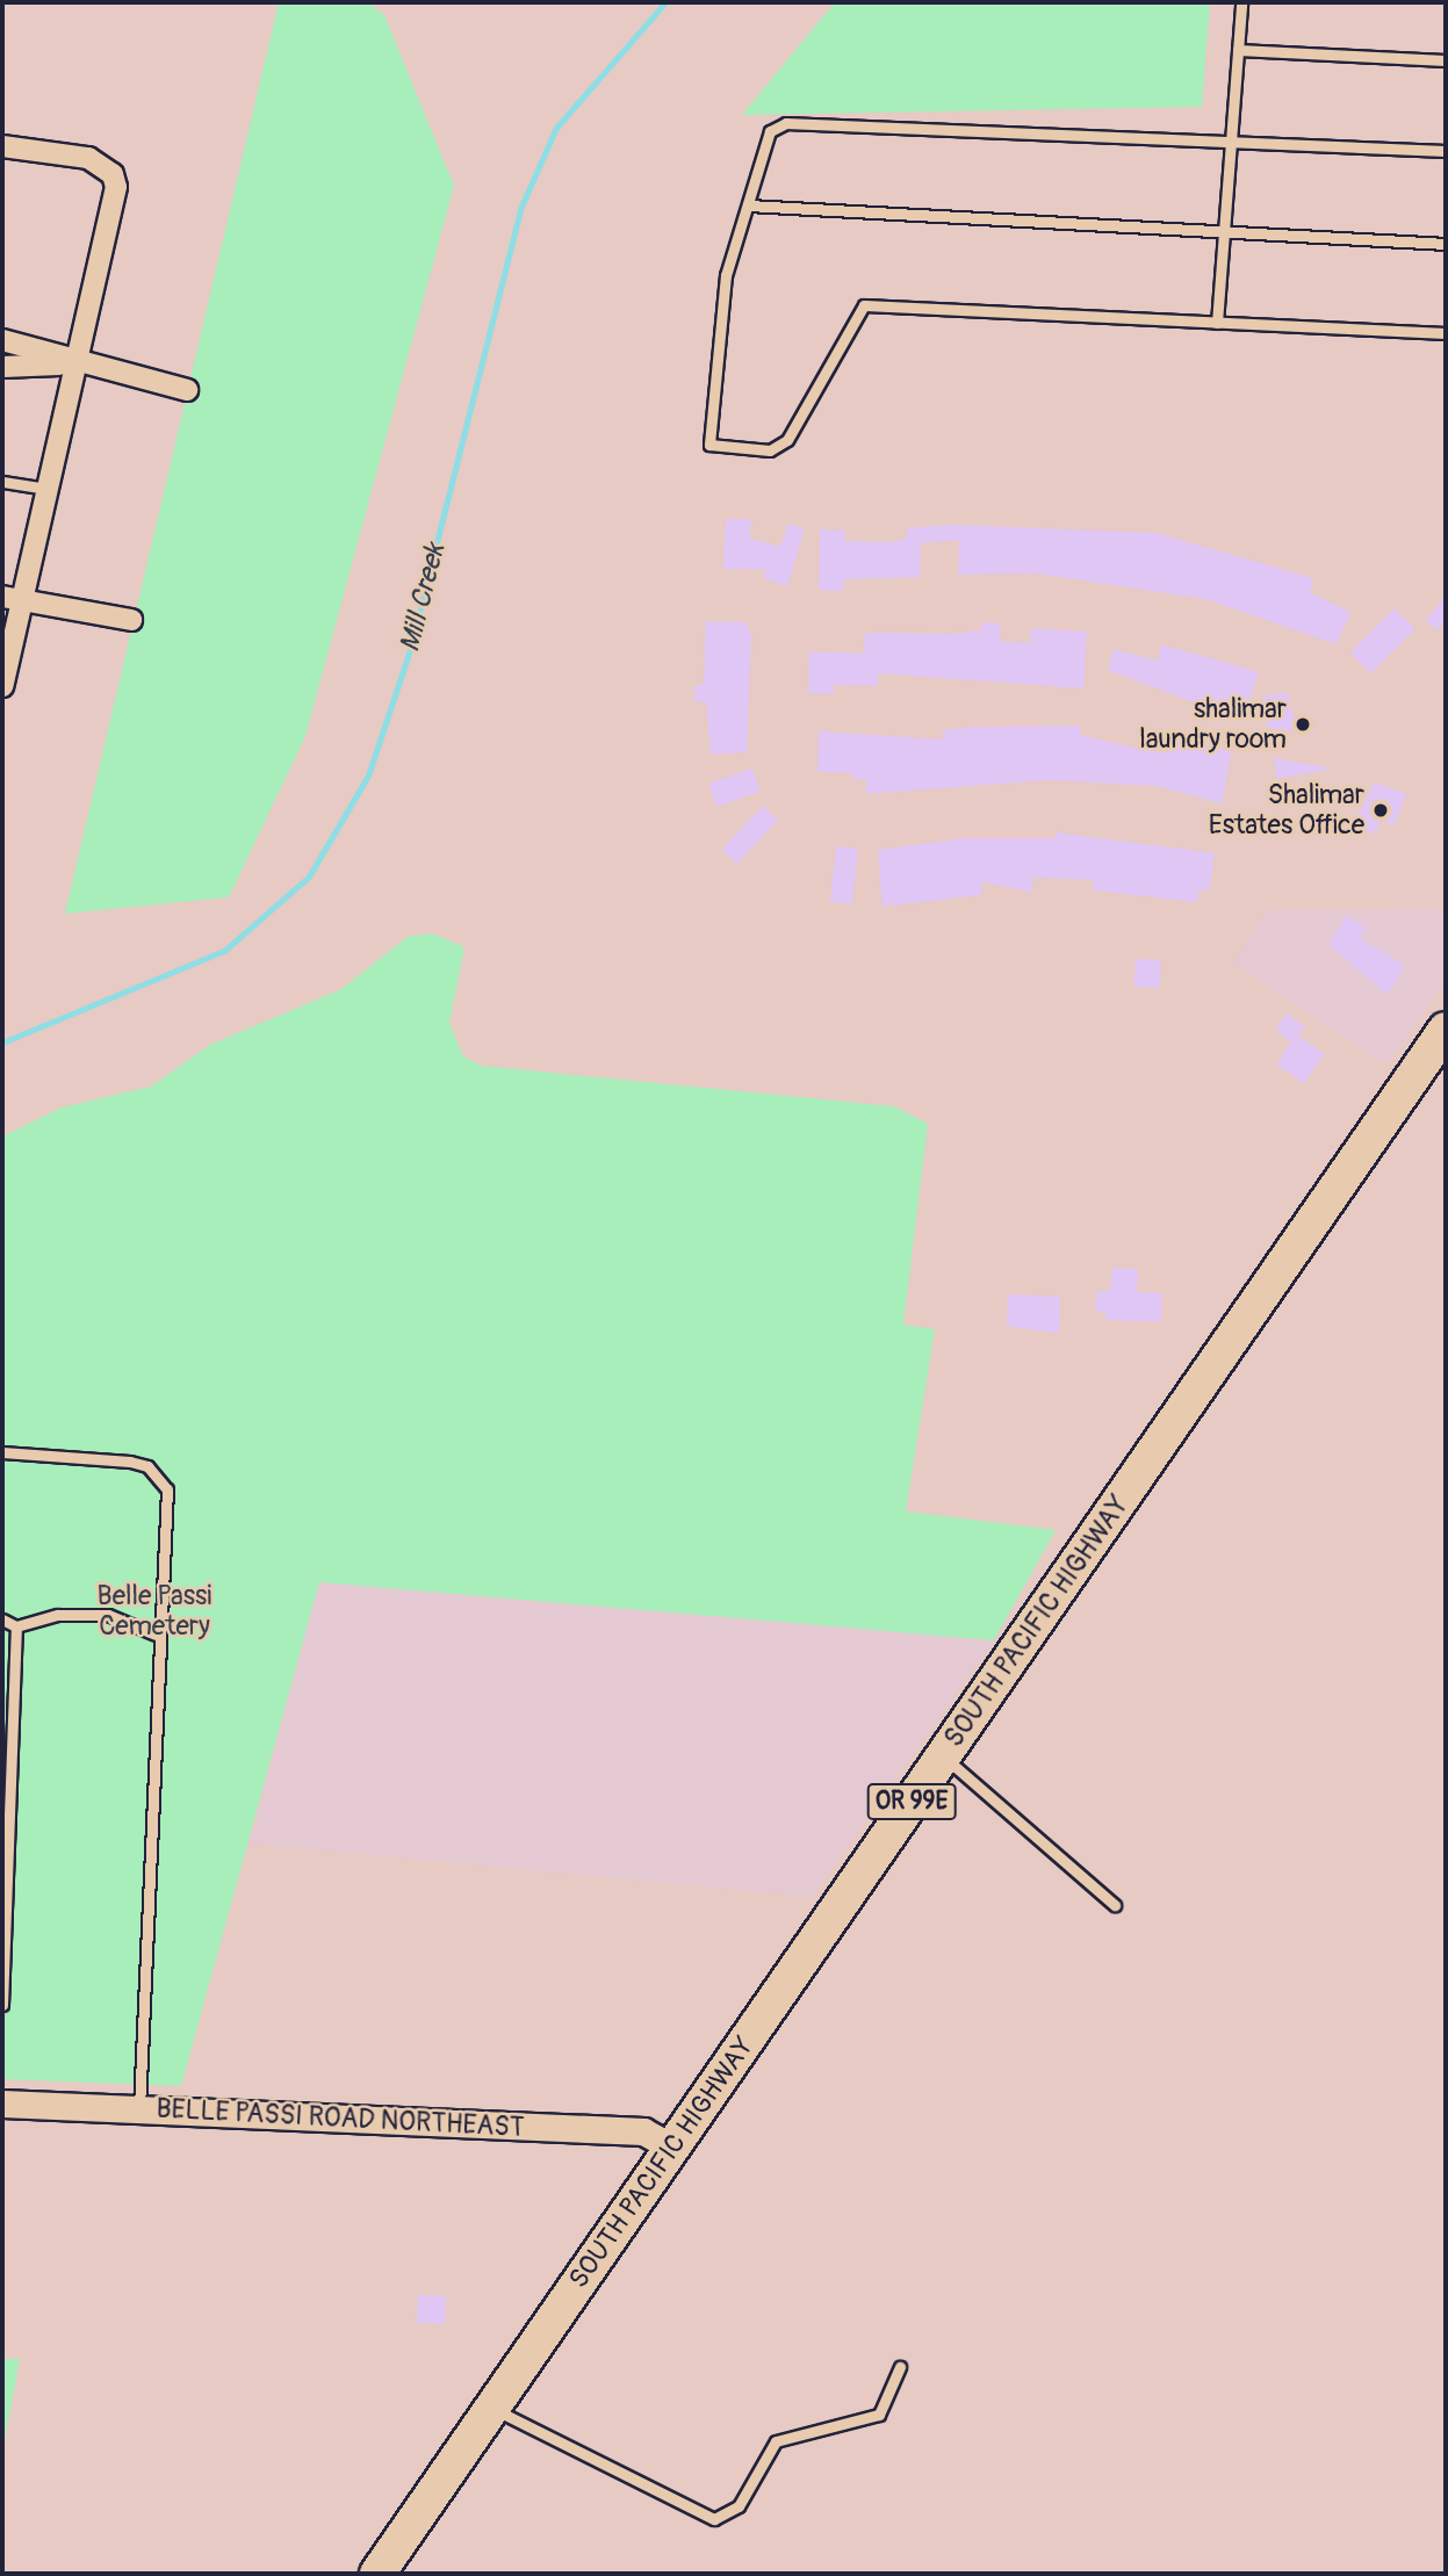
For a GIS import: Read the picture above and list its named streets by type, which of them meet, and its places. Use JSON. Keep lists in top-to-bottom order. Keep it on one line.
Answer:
{"streets":{"main road":["SOUTH PACIFIC HIGHWAY","OR 99E"],"street":["BELLE PASSI ROAD NORTHEAST"]},"crossings":[["SOUTH PACIFIC HIGHWAY","BELLE PASSI ROAD NORTHEAST"]],"water":["Mill Creek"],"parks":["Belle Passi Cemetery"],"places":["shalimar laundry room","Shalimar Estates Office"]}
